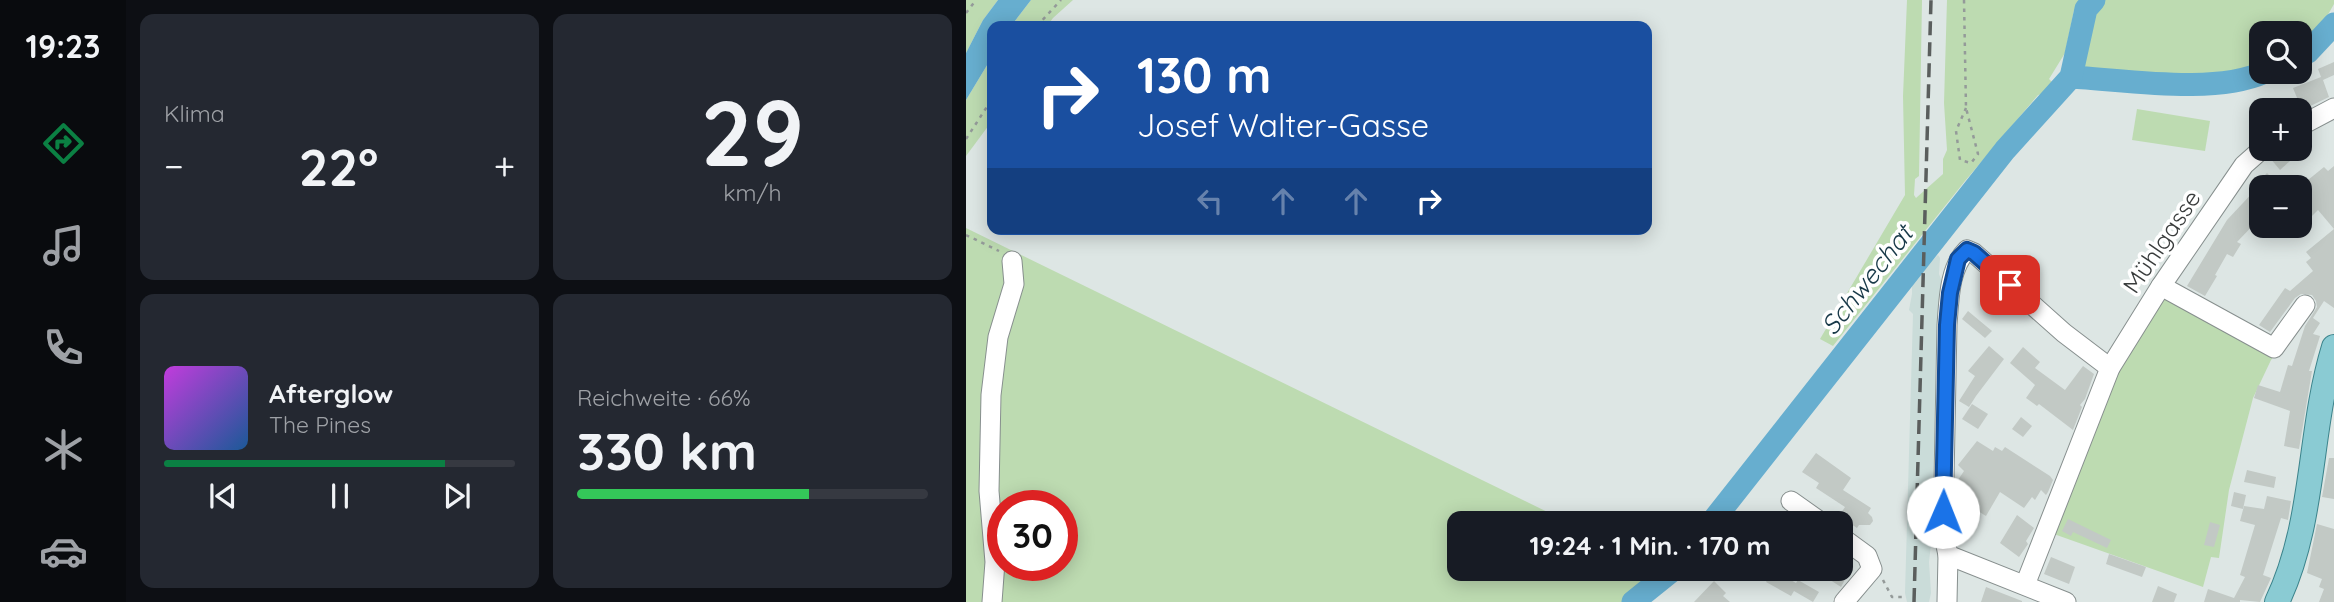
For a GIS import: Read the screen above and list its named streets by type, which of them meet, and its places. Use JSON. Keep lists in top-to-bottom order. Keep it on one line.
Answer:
{"streets":{"street":["Mühlgasse"]},"water":["Schwechat"],"page":{"tabs":"19:23","tile":["Klima",["29","km/h"],["Reichweite · 66%","330 km"]],"map_buttons":["+","−"],"turn":["130 m","Josef Walter-Gasse"],"heat":["−","22°","+"],"song":["Afterglow","The Pines"],"limit":"30","trip":"19:24 · 1 Min. · 170 m"}}
